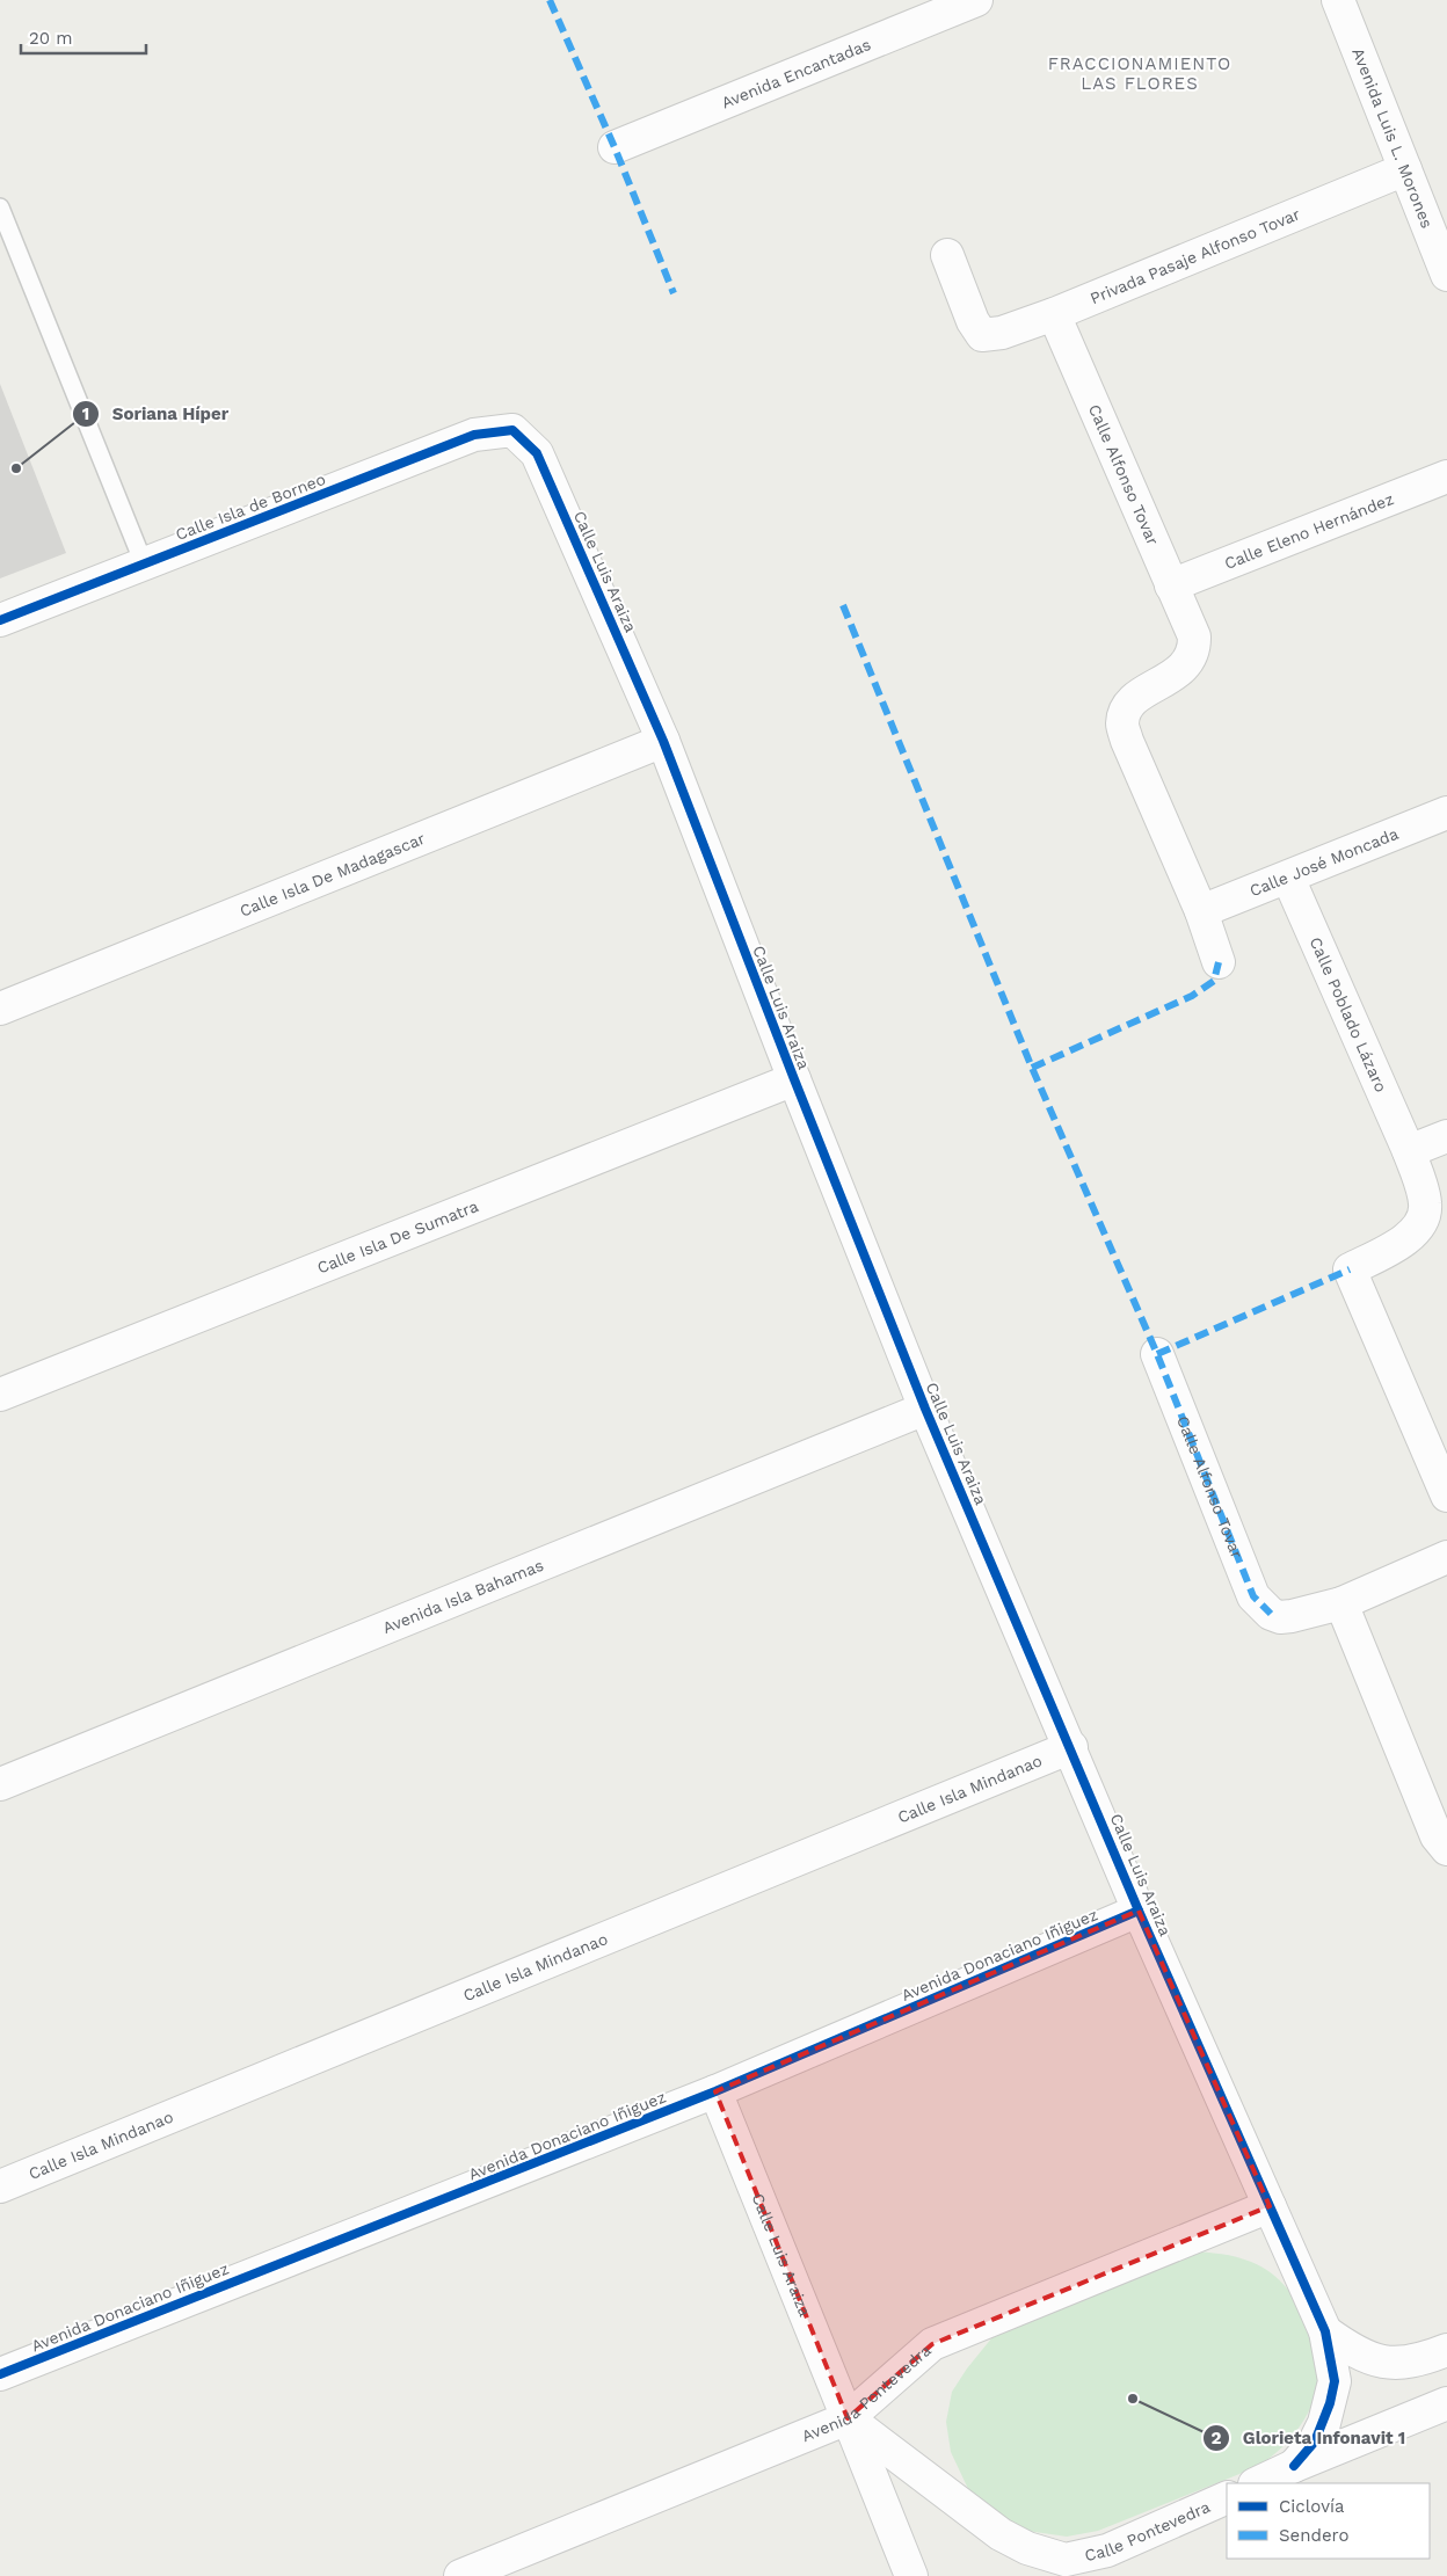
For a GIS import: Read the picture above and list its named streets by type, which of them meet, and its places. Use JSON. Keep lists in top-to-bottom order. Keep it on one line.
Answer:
{"streets":{"street":["Avenida Encantadas","Avenida Luis L. Morones","Privada Pasaje Alfonso Tovar","Calle Alfonso Tovar","Calle Isla de Borneo","Calle Eleno Hernández","Calle Luis Araiza","Calle José Moncada","Calle Isla De Madagascar","Calle Poblado Lázaro","Calle Isla De Sumatra","Avenida Isla Bahamas","Calle Isla Mindanao","Avenida Donaciano Iñiguez","Avenida Pontevedra","Calle Pontevedra"]},"crossings":[["Avenida Luis L. Morones","Privada Pasaje Alfonso Tovar"],["Privada Pasaje Alfonso Tovar","Calle Alfonso Tovar"],["Calle Alfonso Tovar","Calle Eleno Hernández"],["Calle Alfonso Tovar","Calle José Moncada"],["Calle Isla de Borneo","Calle Luis Araiza"],["Calle Luis Araiza","Calle Isla De Madagascar"],["Calle Luis Araiza","Calle Isla De Sumatra"],["Calle Luis Araiza","Avenida Isla Bahamas"],["Calle Luis Araiza","Calle Isla Mindanao"],["Calle Luis Araiza","Avenida Donaciano Iñiguez"],["Calle Luis Araiza","Avenida Pontevedra"],["Calle José Moncada","Calle Poblado Lázaro"]],"districts":["FRACCIONAMIENTO LAS FLORES"],"places":["Soriana Híper","Glorieta Infonavit 1"],"legend":["Ciclovía","Sendero"],"scale_bar":"20 m"}
